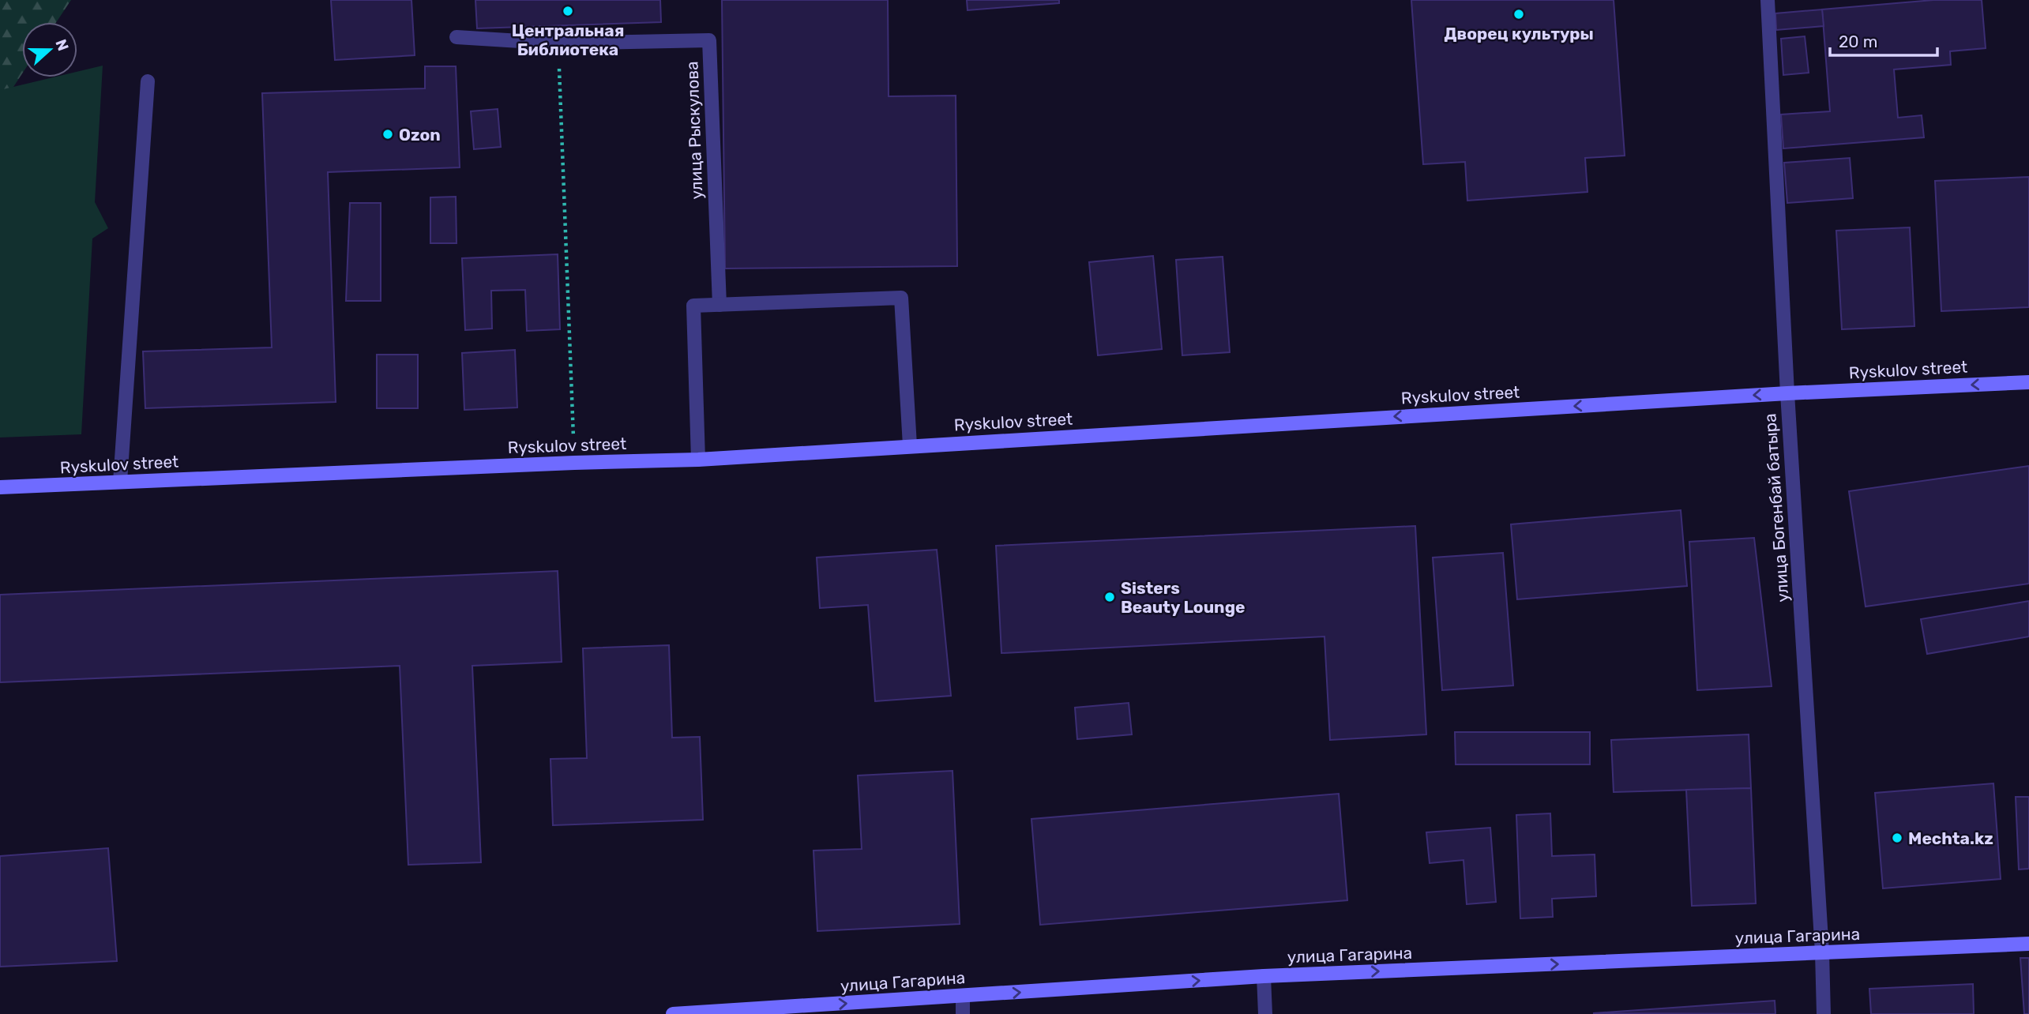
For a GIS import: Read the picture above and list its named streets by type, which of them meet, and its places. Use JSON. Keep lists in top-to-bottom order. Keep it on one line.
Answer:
{"streets":{"main road":["Ryskulov street","улица Гагарина"],"street":["улица Рыскулова","улица Богенбай батыра"]},"crossings":[["Ryskulov street","улица Богенбай батыра"],["улица Богенбай батыра","улица Гагарина"]],"one_way":["Ryskulov street","улица Гагарина"],"places":["Центральная Библиотека","Дворец культуры","Ozon","Sisters Beauty Lounge","Mechta.kz"],"scale_bar":"20 m","north":"right"}
